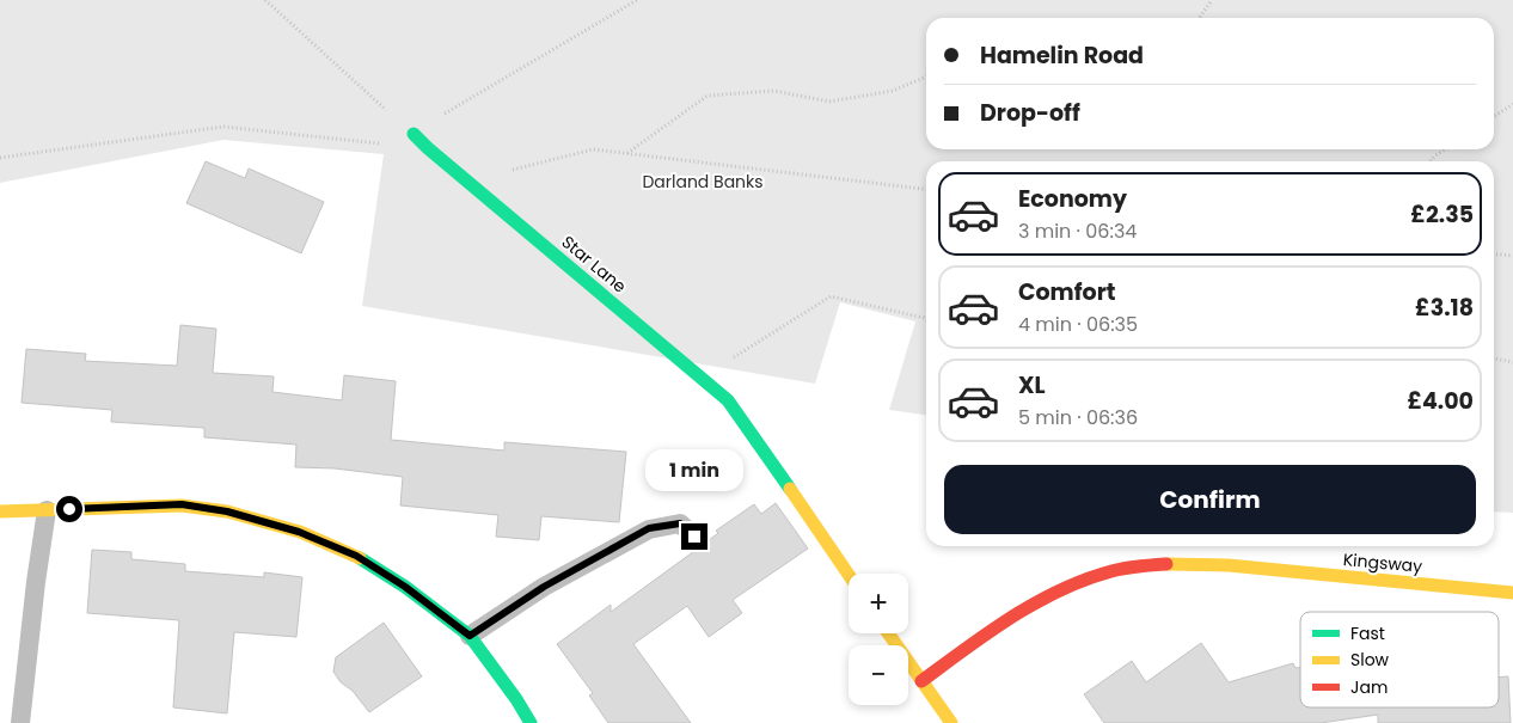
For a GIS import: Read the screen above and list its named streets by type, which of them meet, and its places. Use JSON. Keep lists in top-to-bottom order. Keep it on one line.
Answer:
{"streets":{"street":["Star Lane","Kingsway"]},"parks":["Darland Banks"],"legend":["Fast","Slow","Jam"],"page":{"banner":["Hamelin Road","Drop-off"],"list":[{"name":"Economy","note":"3 min · 06:34","value":"£2.35"},{"name":"Comfort","note":"4 min · 06:35","value":"£3.18"},{"name":"XL","note":"5 min · 06:36","value":"£4.00"}],"bubble":"1 min","buttons":"Confirm","map_buttons":["+","−"]}}
